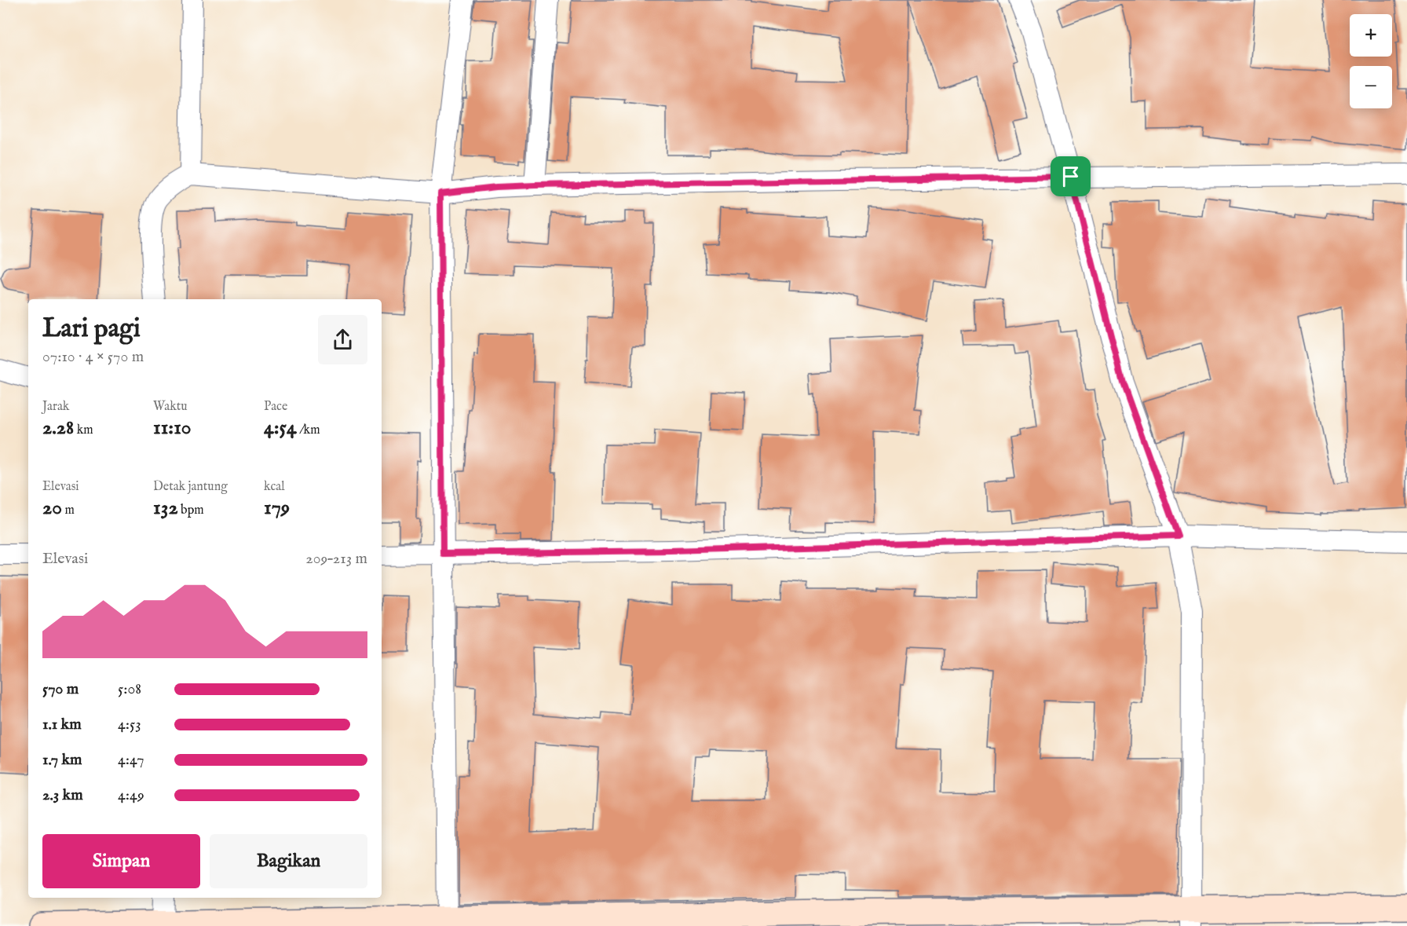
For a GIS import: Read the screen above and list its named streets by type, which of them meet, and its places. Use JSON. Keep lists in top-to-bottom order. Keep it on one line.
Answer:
{"page":{"map_buttons":["+","−"],"heading":["Lari pagi","07:10 · 4 × 570 m"],"stats":[["Jarak","2.28 km"],["Waktu","11:10"],["Pace","4:54 /km"],["Elevasi","20 m"],["Detak jantung","132 bpm"],["kcal","179"]],"chart":["Elevasi","209–213 m"],"list":[{"name":"570 m","note":"5:08"},{"name":"1.1 km","note":"4:53"},{"name":"1.7 km","note":"4:47"},{"name":"2.3 km","note":"4:49"}],"buttons":["Simpan","Bagikan"]}}
